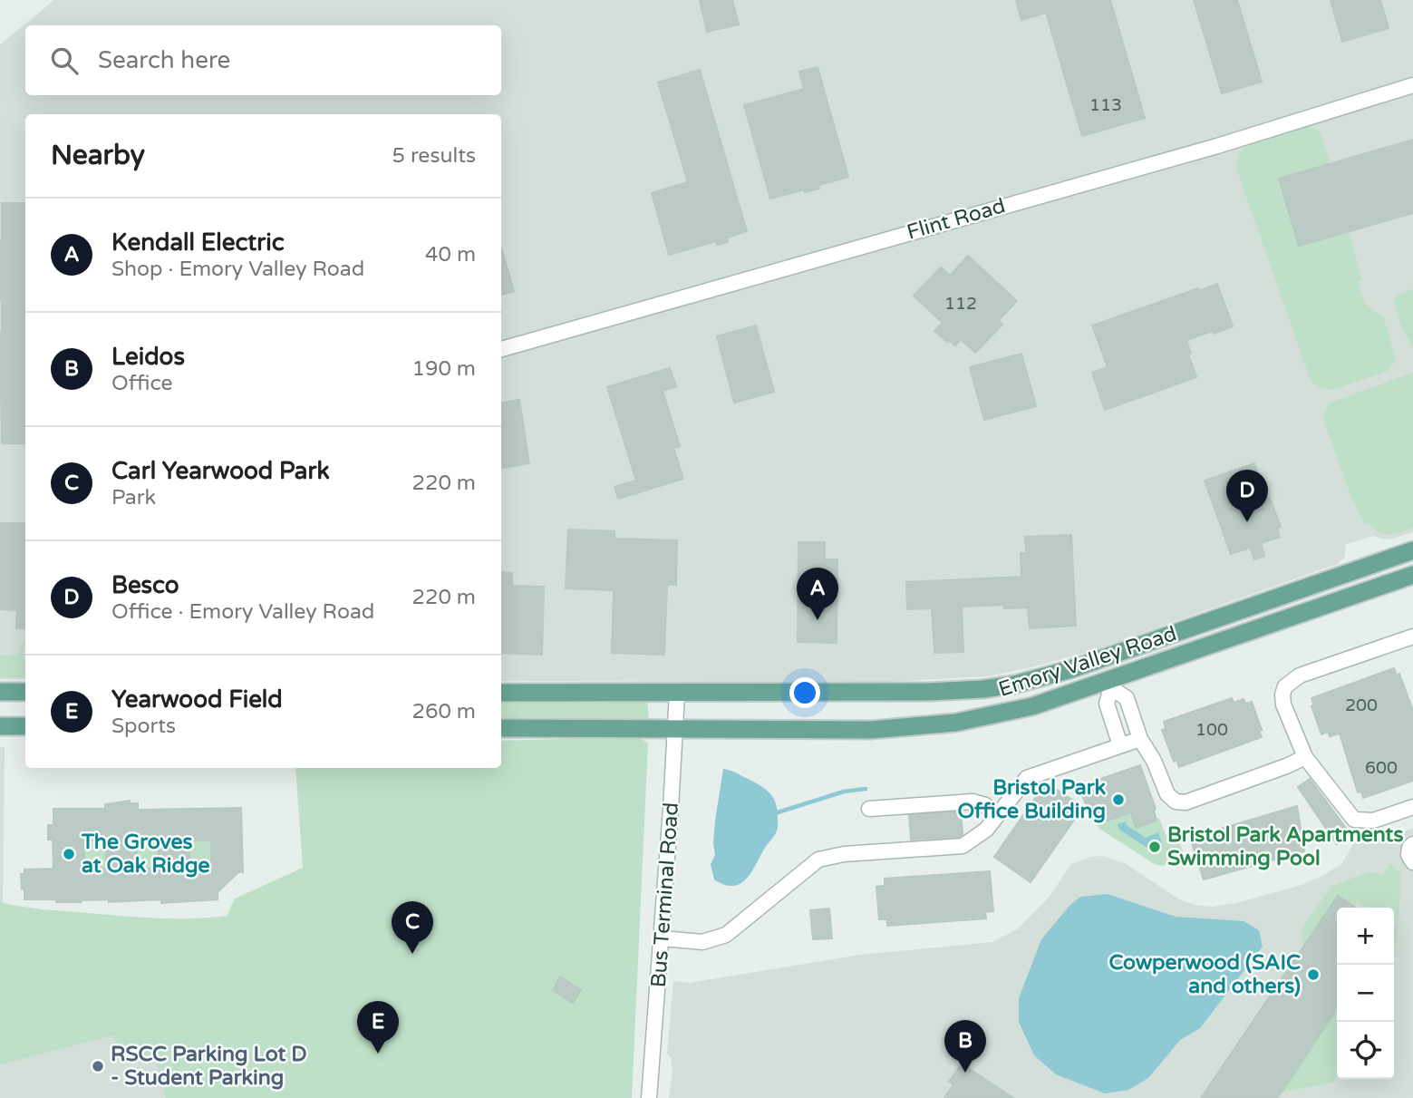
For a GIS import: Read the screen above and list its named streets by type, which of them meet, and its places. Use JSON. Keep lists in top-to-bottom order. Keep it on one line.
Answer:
{"streets":{"main road":["Emory Valley Road"],"street":["Flint Road","Bus Terminal Road"]},"crossings":[["Emory Valley Road","Bus Terminal Road"]],"places":["Bristol Park Office Building","Bristol Park Apartments Swimming Pool","The Groves at Oak Ridge","Cowperwood (SAIC and others)","RSCC Parking Lot D - Student Parking"],"house_numbers":["113","112","200","100","600"],"page":{"search":"Search here","heading":["Nearby","5 results"],"list":[{"mark":"A","name":"Kendall Electric","note":"Shop · Emory Valley Road","value":"40 m"},{"mark":"B","name":"Leidos","note":"Office","value":"190 m"},{"mark":"C","name":"Carl Yearwood Park","note":"Park","value":"220 m"},{"mark":"D","name":"Besco","note":"Office · Emory Valley Road","value":"220 m"},{"mark":"E","name":"Yearwood Field","note":"Sports","value":"260 m"}],"pins":["D","A","C","E","B"],"map_buttons":["+","−"]}}
